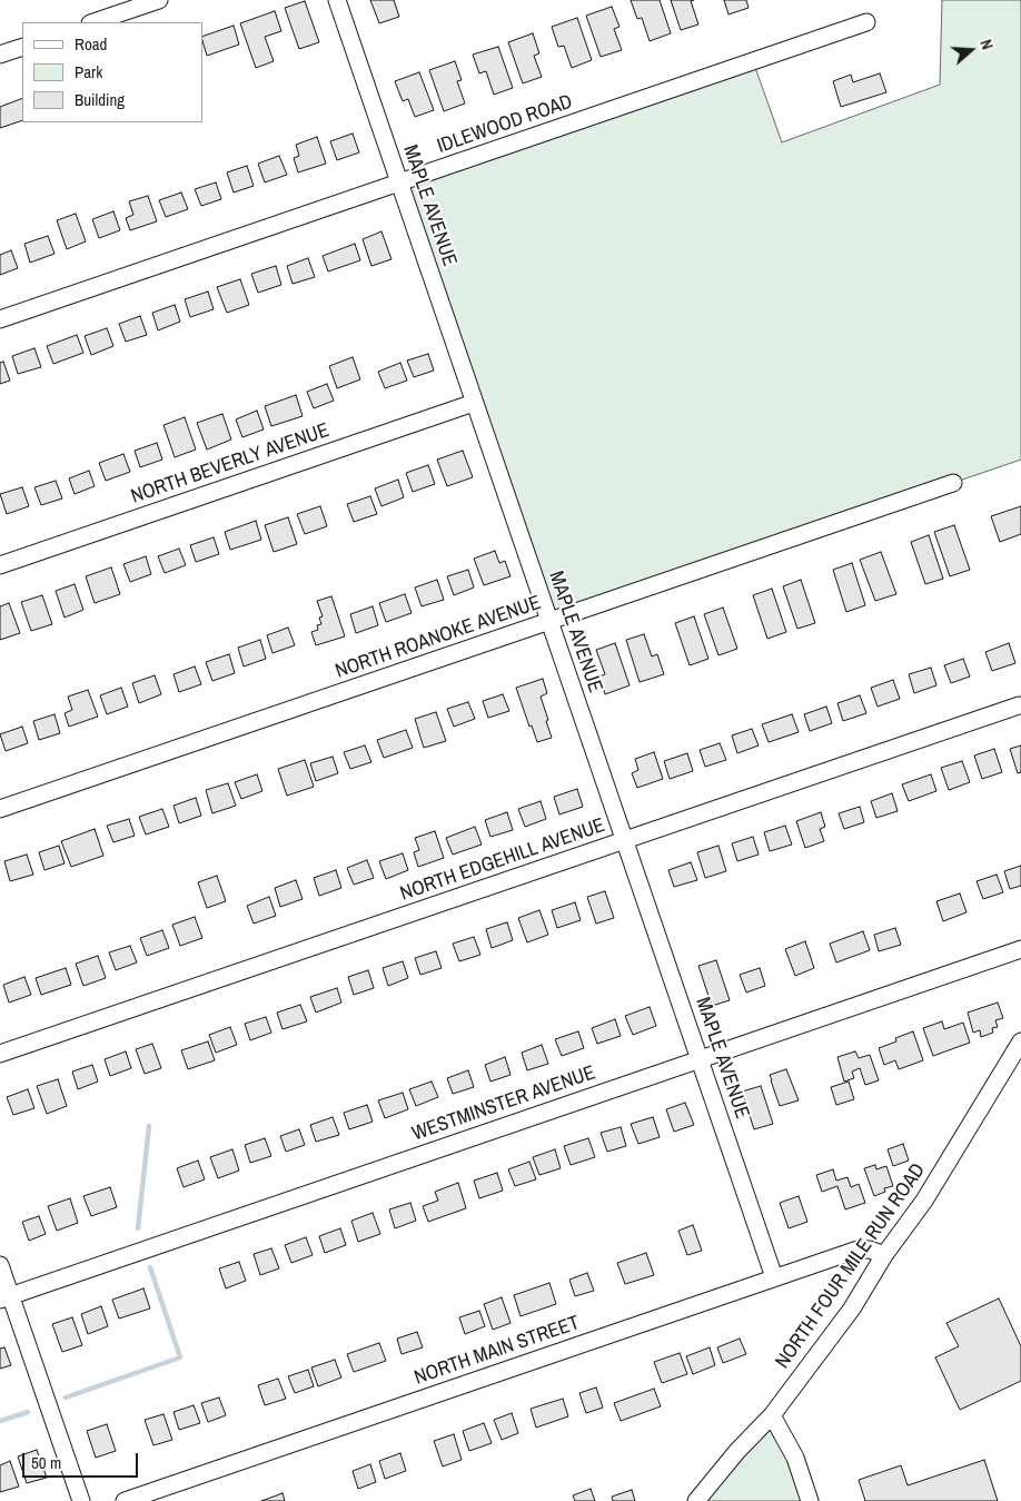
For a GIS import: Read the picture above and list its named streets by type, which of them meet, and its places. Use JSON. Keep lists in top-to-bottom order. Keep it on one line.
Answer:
{"streets":{"street":["IDLEWOOD ROAD","MAPLE AVENUE","NORTH BEVERLY AVENUE","NORTH ROANOKE AVENUE","NORTH EDGEHILL AVENUE","WESTMINSTER AVENUE","NORTH FOUR MILE RUN ROAD","NORTH MAIN STREET"]},"crossings":[["IDLEWOOD ROAD","MAPLE AVENUE"],["MAPLE AVENUE","NORTH BEVERLY AVENUE"],["MAPLE AVENUE","NORTH ROANOKE AVENUE"],["MAPLE AVENUE","NORTH EDGEHILL AVENUE"],["MAPLE AVENUE","WESTMINSTER AVENUE"],["MAPLE AVENUE","NORTH MAIN STREET"],["NORTH FOUR MILE RUN ROAD","NORTH MAIN STREET"]],"legend":["Road","Park","Building"],"scale_bar":"50 m","north":"right"}
